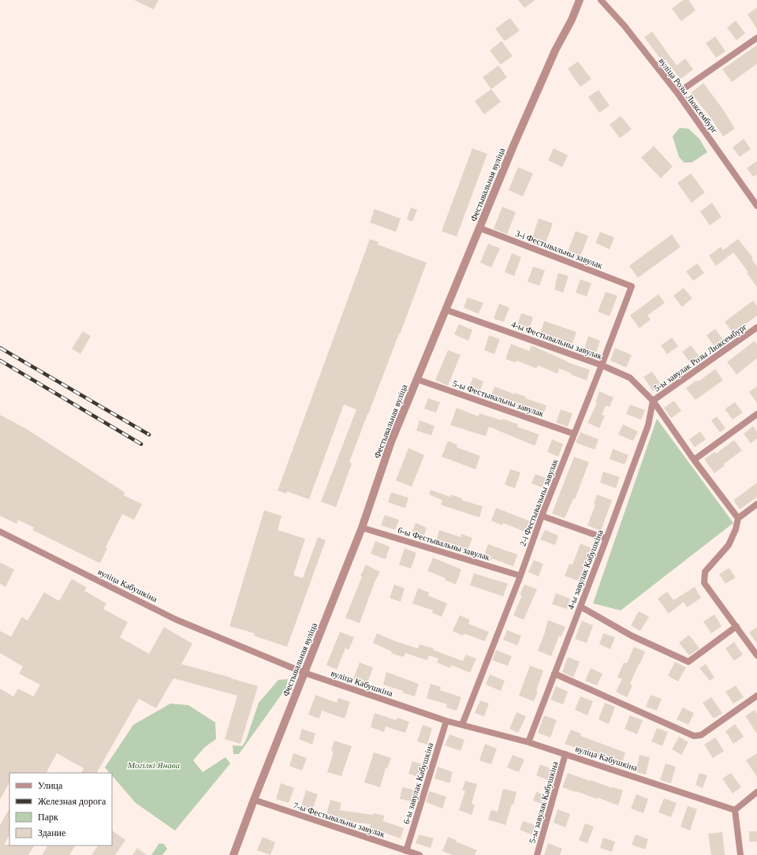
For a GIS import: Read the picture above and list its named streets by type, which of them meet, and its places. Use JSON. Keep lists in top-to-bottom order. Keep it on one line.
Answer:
{"streets":{"street":["вуліца Розы Люксембург","Фестывальная вуліца","3-і Фестывальны завулак","4-ы Фестывальны завулак","5-ы завулак Розы Люксембург","5-ы Фестывальны завулак","2-і Фестывальны завулак","6-ы Фестывальны завулак","4-ы завулак Кабушкіна","вуліца Кабушкіна","6-ы завулак Кабушкіна","5-ы завулак Кабушкіна","7-ы Фестывальны завулак"]},"crossings":[["Фестывальная вуліца","3-і Фестывальны завулак"],["Фестывальная вуліца","4-ы Фестывальны завулак"],["Фестывальная вуліца","5-ы Фестывальны завулак"],["Фестывальная вуліца","6-ы Фестывальны завулак"],["Фестывальная вуліца","вуліца Кабушкіна"],["Фестывальная вуліца","7-ы Фестывальны завулак"],["3-і Фестывальны завулак","2-і Фестывальны завулак"],["4-ы Фестывальны завулак","5-ы завулак Розы Люксембург"],["4-ы Фестывальны завулак","2-і Фестывальны завулак"],["4-ы Фестывальны завулак","4-ы завулак Кабушкіна"],["5-ы завулак Розы Люксембург","4-ы завулак Кабушкіна"],["5-ы Фестывальны завулак","2-і Фестывальны завулак"],["2-і Фестывальны завулак","6-ы Фестывальны завулак"],["2-і Фестывальны завулак","вуліца Кабушкіна"],["4-ы завулак Кабушкіна","вуліца Кабушкіна"],["вуліца Кабушкіна","6-ы завулак Кабушкіна"],["вуліца Кабушкіна","5-ы завулак Кабушкіна"],["6-ы завулак Кабушкіна","7-ы Фестывальны завулак"]],"parks":["Могілкі Янава"],"legend":["Улица","Железная дорога","Парк","Здание"]}
